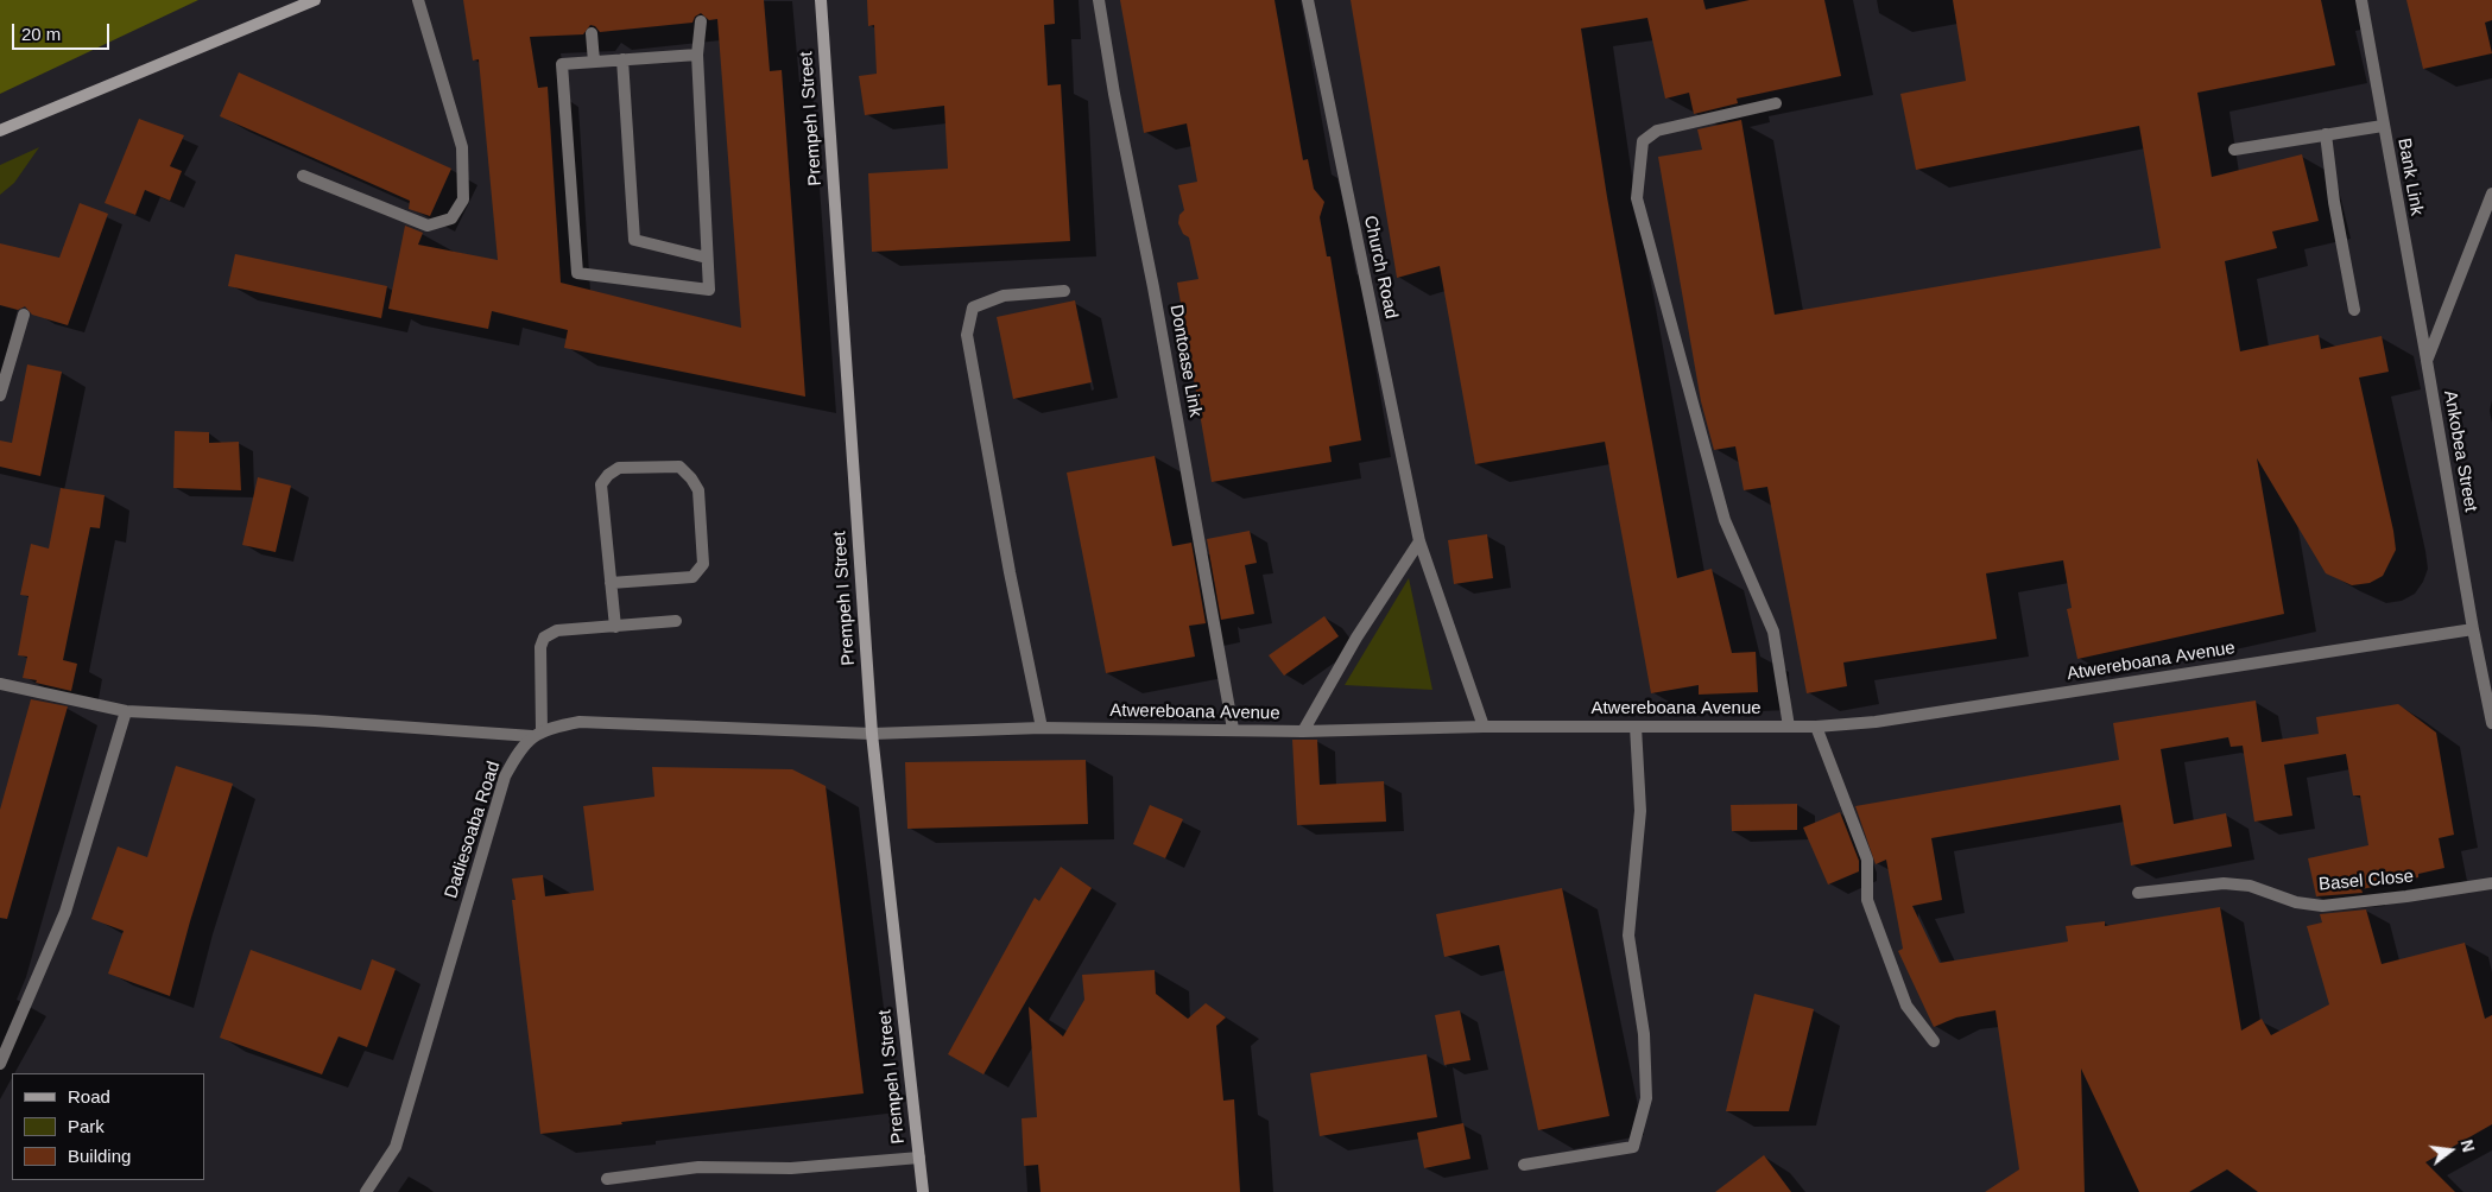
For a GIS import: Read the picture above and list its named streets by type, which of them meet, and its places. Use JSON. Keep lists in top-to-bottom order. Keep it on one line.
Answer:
{"streets":{"main road":["Prempeh I Street"],"street":["Bank Link","Church Road","Dontoase Link","Ankobea Street","Atwereboana Avenue","Dadiesoaba Road","Basel Close"]},"crossings":[["Prempeh I Street","Atwereboana Avenue"],["Bank Link","Ankobea Street"],["Church Road","Atwereboana Avenue"],["Dontoase Link","Atwereboana Avenue"],["Ankobea Street","Atwereboana Avenue"]],"legend":["Road","Park","Building"],"scale_bar":"20 m","north":"right"}
